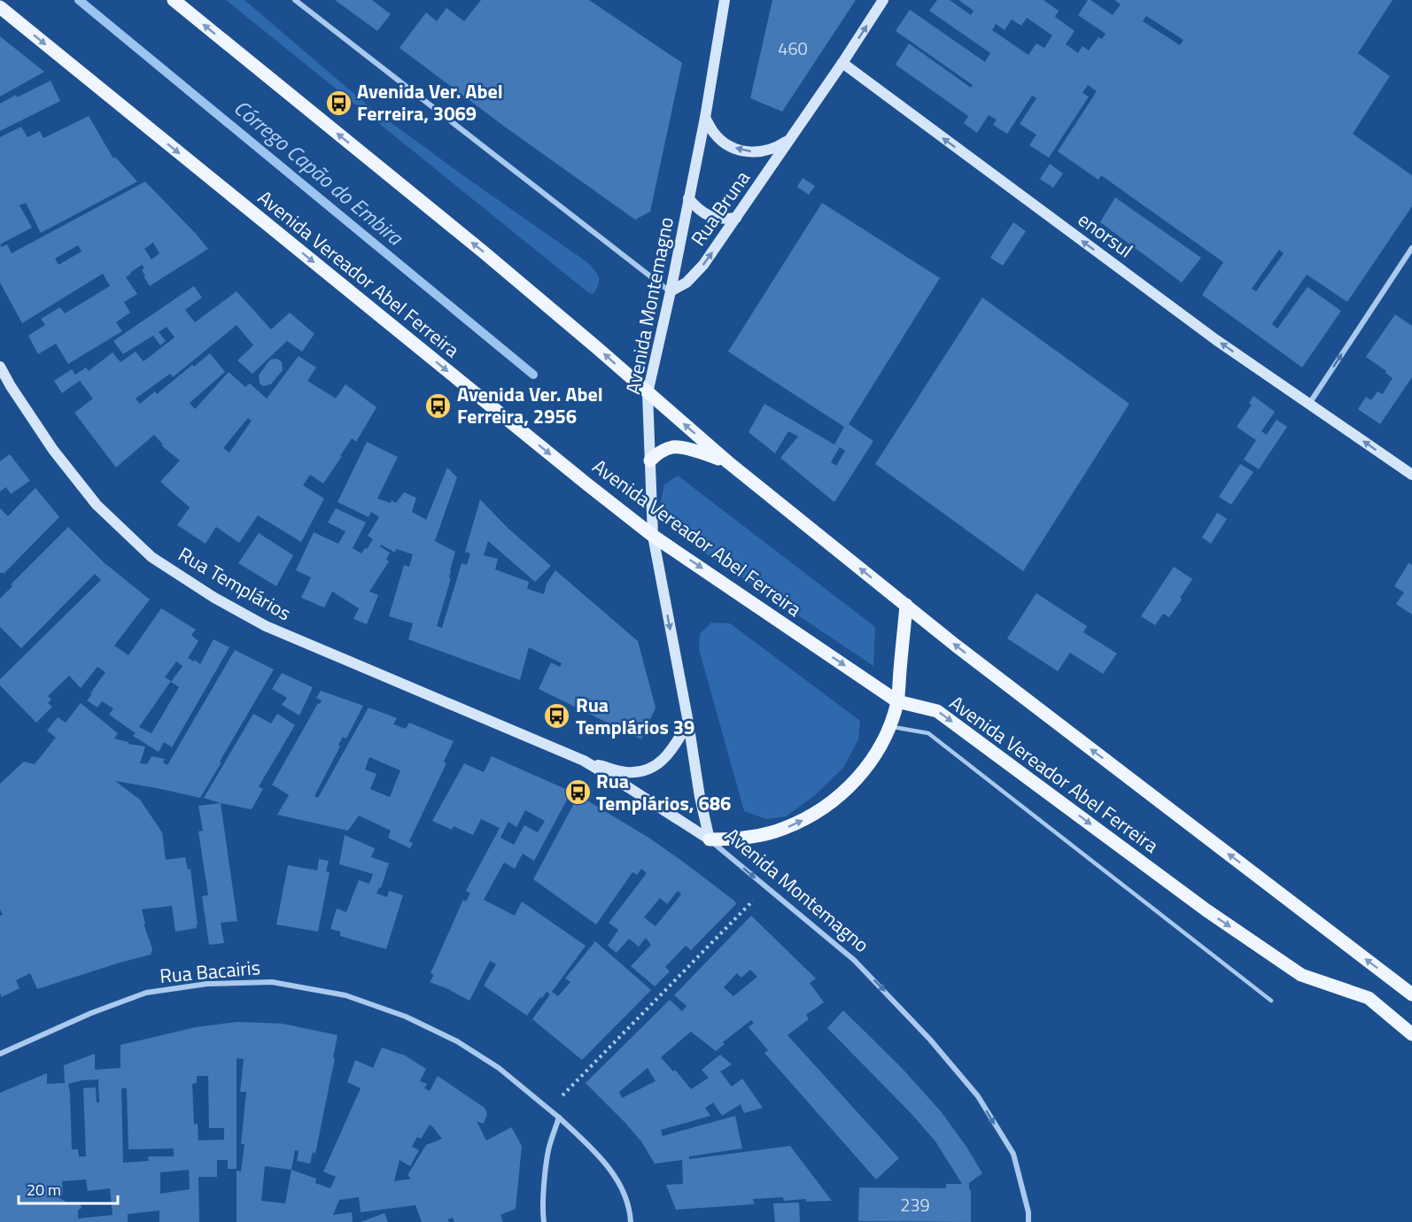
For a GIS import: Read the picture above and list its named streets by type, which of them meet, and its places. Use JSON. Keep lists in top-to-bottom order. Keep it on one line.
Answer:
{"streets":{"main road":["Avenida Vereador Abel Ferreira"],"street":["Rua Bruna","enorsul","Avenida Montemagno","Rua Templários","Rua Bacairis"]},"crossings":[["Rua Bruna","enorsul"],["Rua Bruna","Avenida Montemagno"],["Avenida Vereador Abel Ferreira","Avenida Montemagno"],["Avenida Montemagno","Rua Templários"]],"one_way":["enorsul","Avenida Montemagno"],"water":["Córrego Capão do Embira"],"places":{"bus stop":["Avenida Ver. Abel Ferreira, 3069","Avenida Ver. Abel Ferreira, 2956","Rua Templários 39","Rua Templários, 686"]},"house_numbers":["460","239"],"scale_bar":"20 m"}
